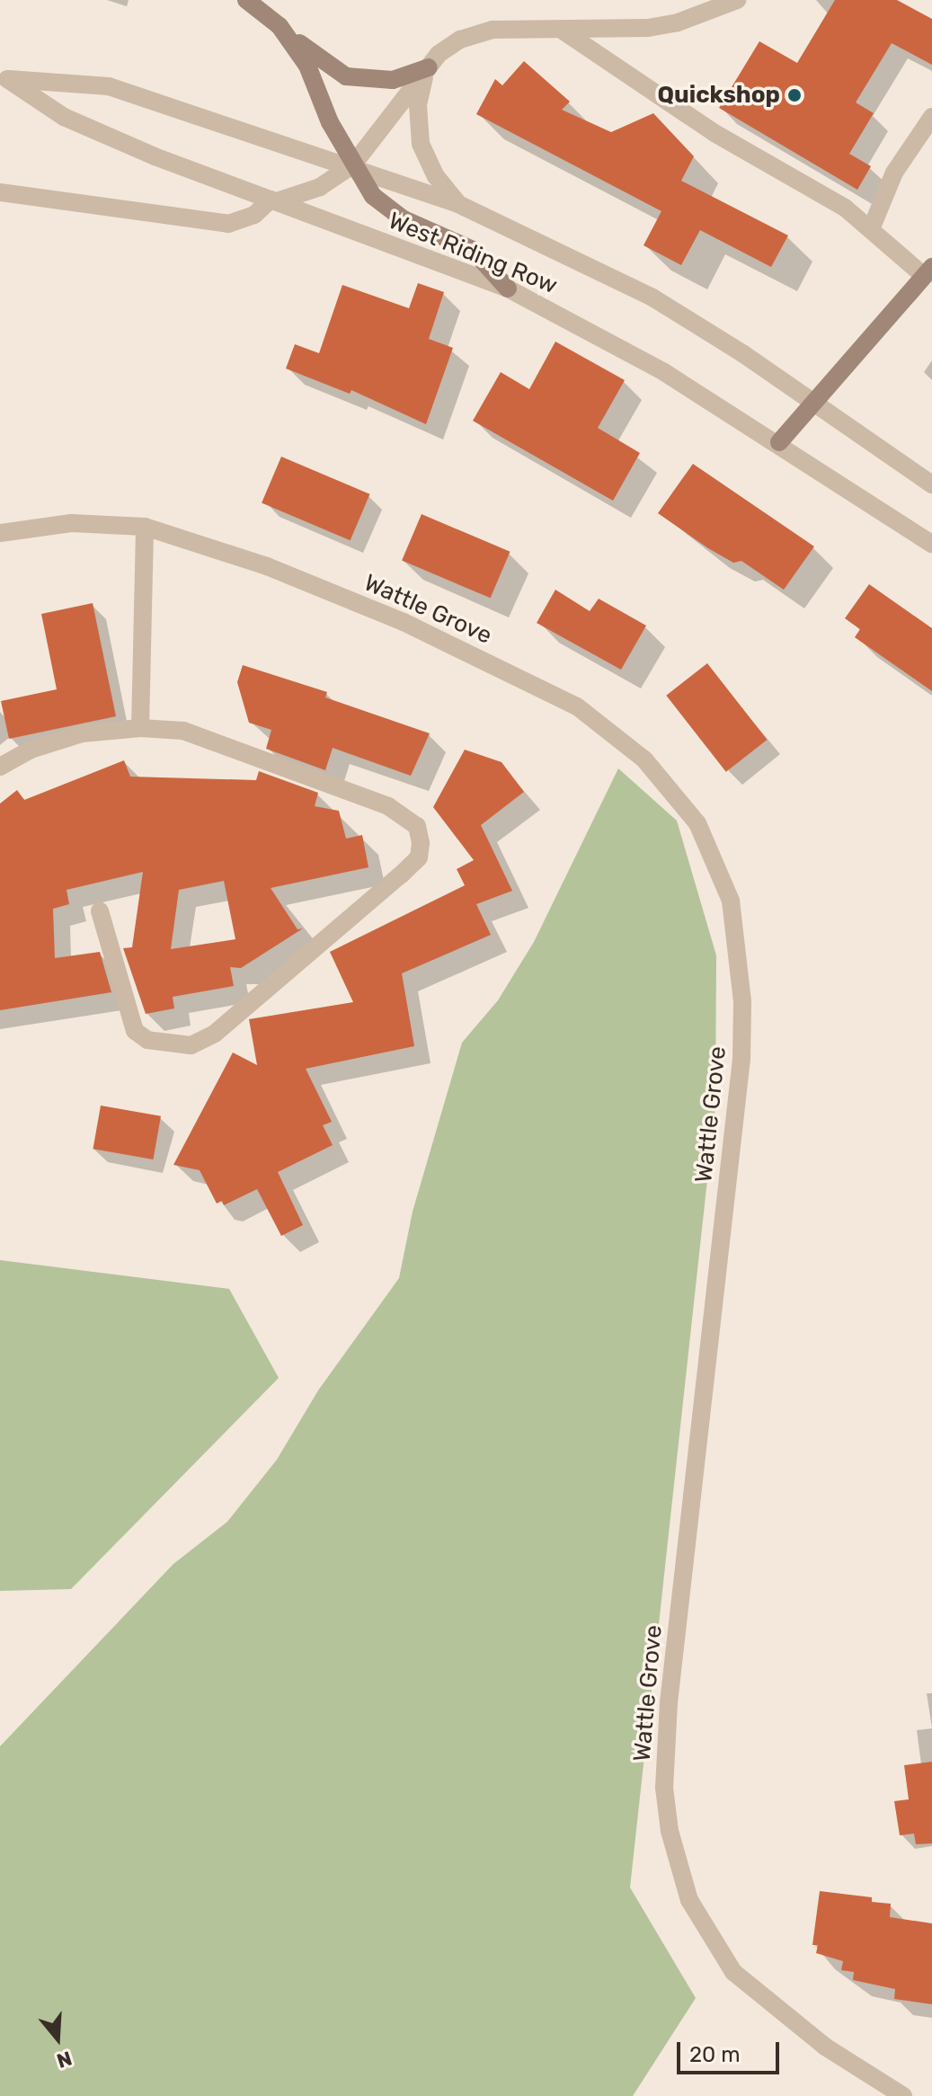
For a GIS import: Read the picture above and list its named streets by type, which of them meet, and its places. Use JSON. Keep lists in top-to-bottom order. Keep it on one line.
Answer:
{"streets":{"street":["West Riding Row","Wattle Grove"]},"places":["Quickshop"],"scale_bar":"20 m","north":"bottom"}
